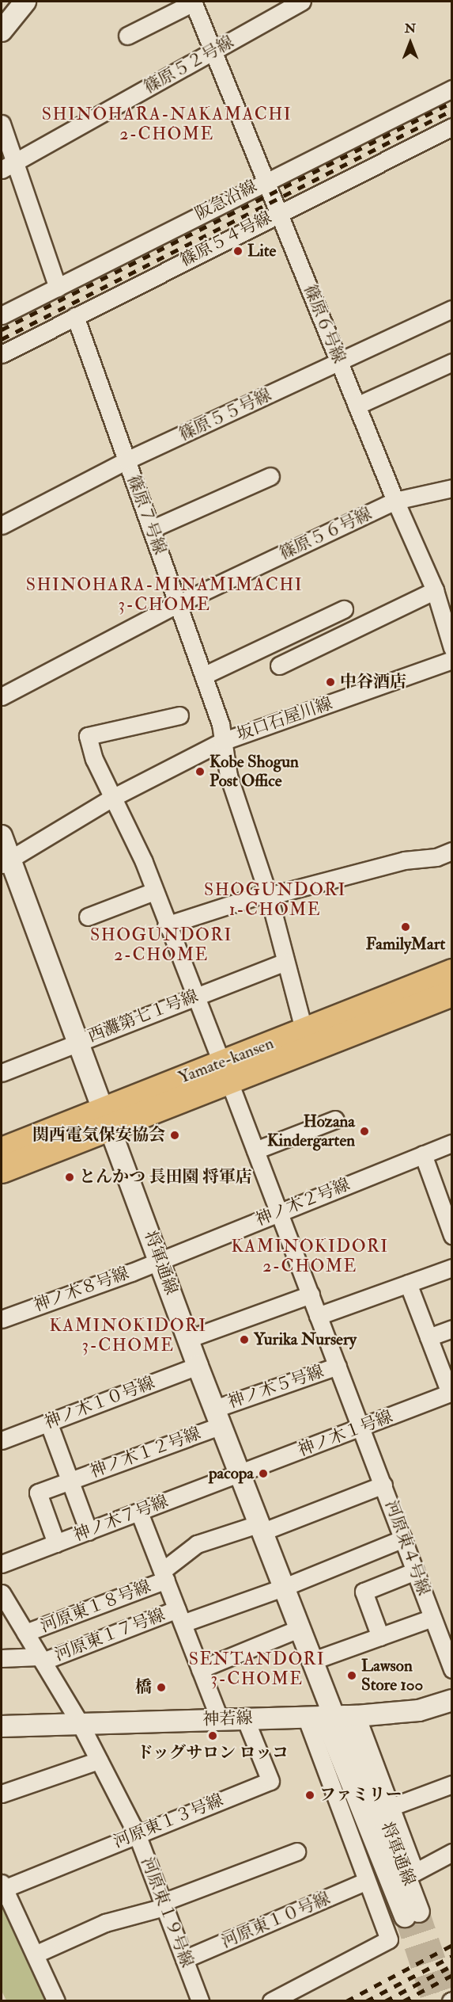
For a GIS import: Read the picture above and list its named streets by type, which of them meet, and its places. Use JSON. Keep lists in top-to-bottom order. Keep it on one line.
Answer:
{"streets":{"main road":["Yamate-kansen"],"street":["篠原５２号線","阪急沿線","篠原５４号線","篠原６号線","篠原５５号線","篠原７号線","篠原５６号線","坂口石屋川線","西灘第七１号線","神ノ木２号線","将軍通線","神ノ木８号線","神ノ木５号線","神ノ木１０号線","神ノ木１号線","神ノ木１２号線","神ノ木７号線","河原東４号線","河原東１８号線","河原東１７号線","神若線","河原東１３号線","河原東１９号線","河原東１０号線"]},"crossings":[["篠原５２号線","篠原６号線"],["阪急沿線","篠原６号線"],["篠原５４号線","篠原６号線"],["篠原５４号線","篠原７号線"],["篠原６号線","篠原５５号線"],["篠原６号線","篠原５６号線"],["篠原５５号線","篠原７号線"],["篠原７号線","篠原５６号線"],["篠原７号線","坂口石屋川線"],["篠原７号線","西灘第七１号線"],["篠原７号線","Yamate-kansen"],["坂口石屋川線","将軍通線"],["坂口石屋川線","河原東４号線"],["西灘第七１号線","将軍通線"],["西灘第七１号線","河原東４号線"],["Yamate-kansen","将軍通線"],["Yamate-kansen","河原東４号線"],["神ノ木２号線","将軍通線"],["神ノ木２号線","神ノ木８号線"],["神ノ木２号線","河原東４号線"],["将軍通線","神ノ木８号線"],["将軍通線","神ノ木５号線"],["将軍通線","神ノ木１０号線"],["将軍通線","神ノ木１号線"],["将軍通線","神ノ木１２号線"],["将軍通線","神ノ木７号線"],["将軍通線","河原東１８号線"],["将軍通線","河原東１７号線"],["将軍通線","神若線"],["神ノ木５号線","神ノ木１２号線"],["神ノ木５号線","河原東４号線"],["神ノ木１号線","神ノ木７号線"],["神ノ木１号線","河原東４号線"],["神ノ木１２号線","神ノ木７号線"],["河原東４号線","河原東１８号線"],["河原東４号線","河原東１７号線"],["河原東１８号線","河原東１９号線"],["河原東１７号線","河原東１９号線"],["神若線","河原東１３号線"],["神若線","河原東１９号線"],["河原東１３号線","河原東１９号線"],["河原東１９号線","河原東１０号線"]],"districts":["SHINOHARA-NAKAMACHI 2-CHOME","SHINOHARA-MINAMIMACHI 3-CHOME","SHOGUNDORI 1-CHOME","SHOGUNDORI 2-CHOME","KAMINOKIDORI 2-CHOME","KAMINOKIDORI 3-CHOME","SENTANDORI 3-CHOME"],"places":["Lite","中谷酒店","Kobe Shogun Post Office","FamilyMart","Hozana Kindergarten","関西電気保安協会","とんかつ 長田園 将軍店","Yurika Nursery","pacopa","Lawson Store 100","橋","ドッグサロン ロッコ","ファミリー"],"north":"top"}
